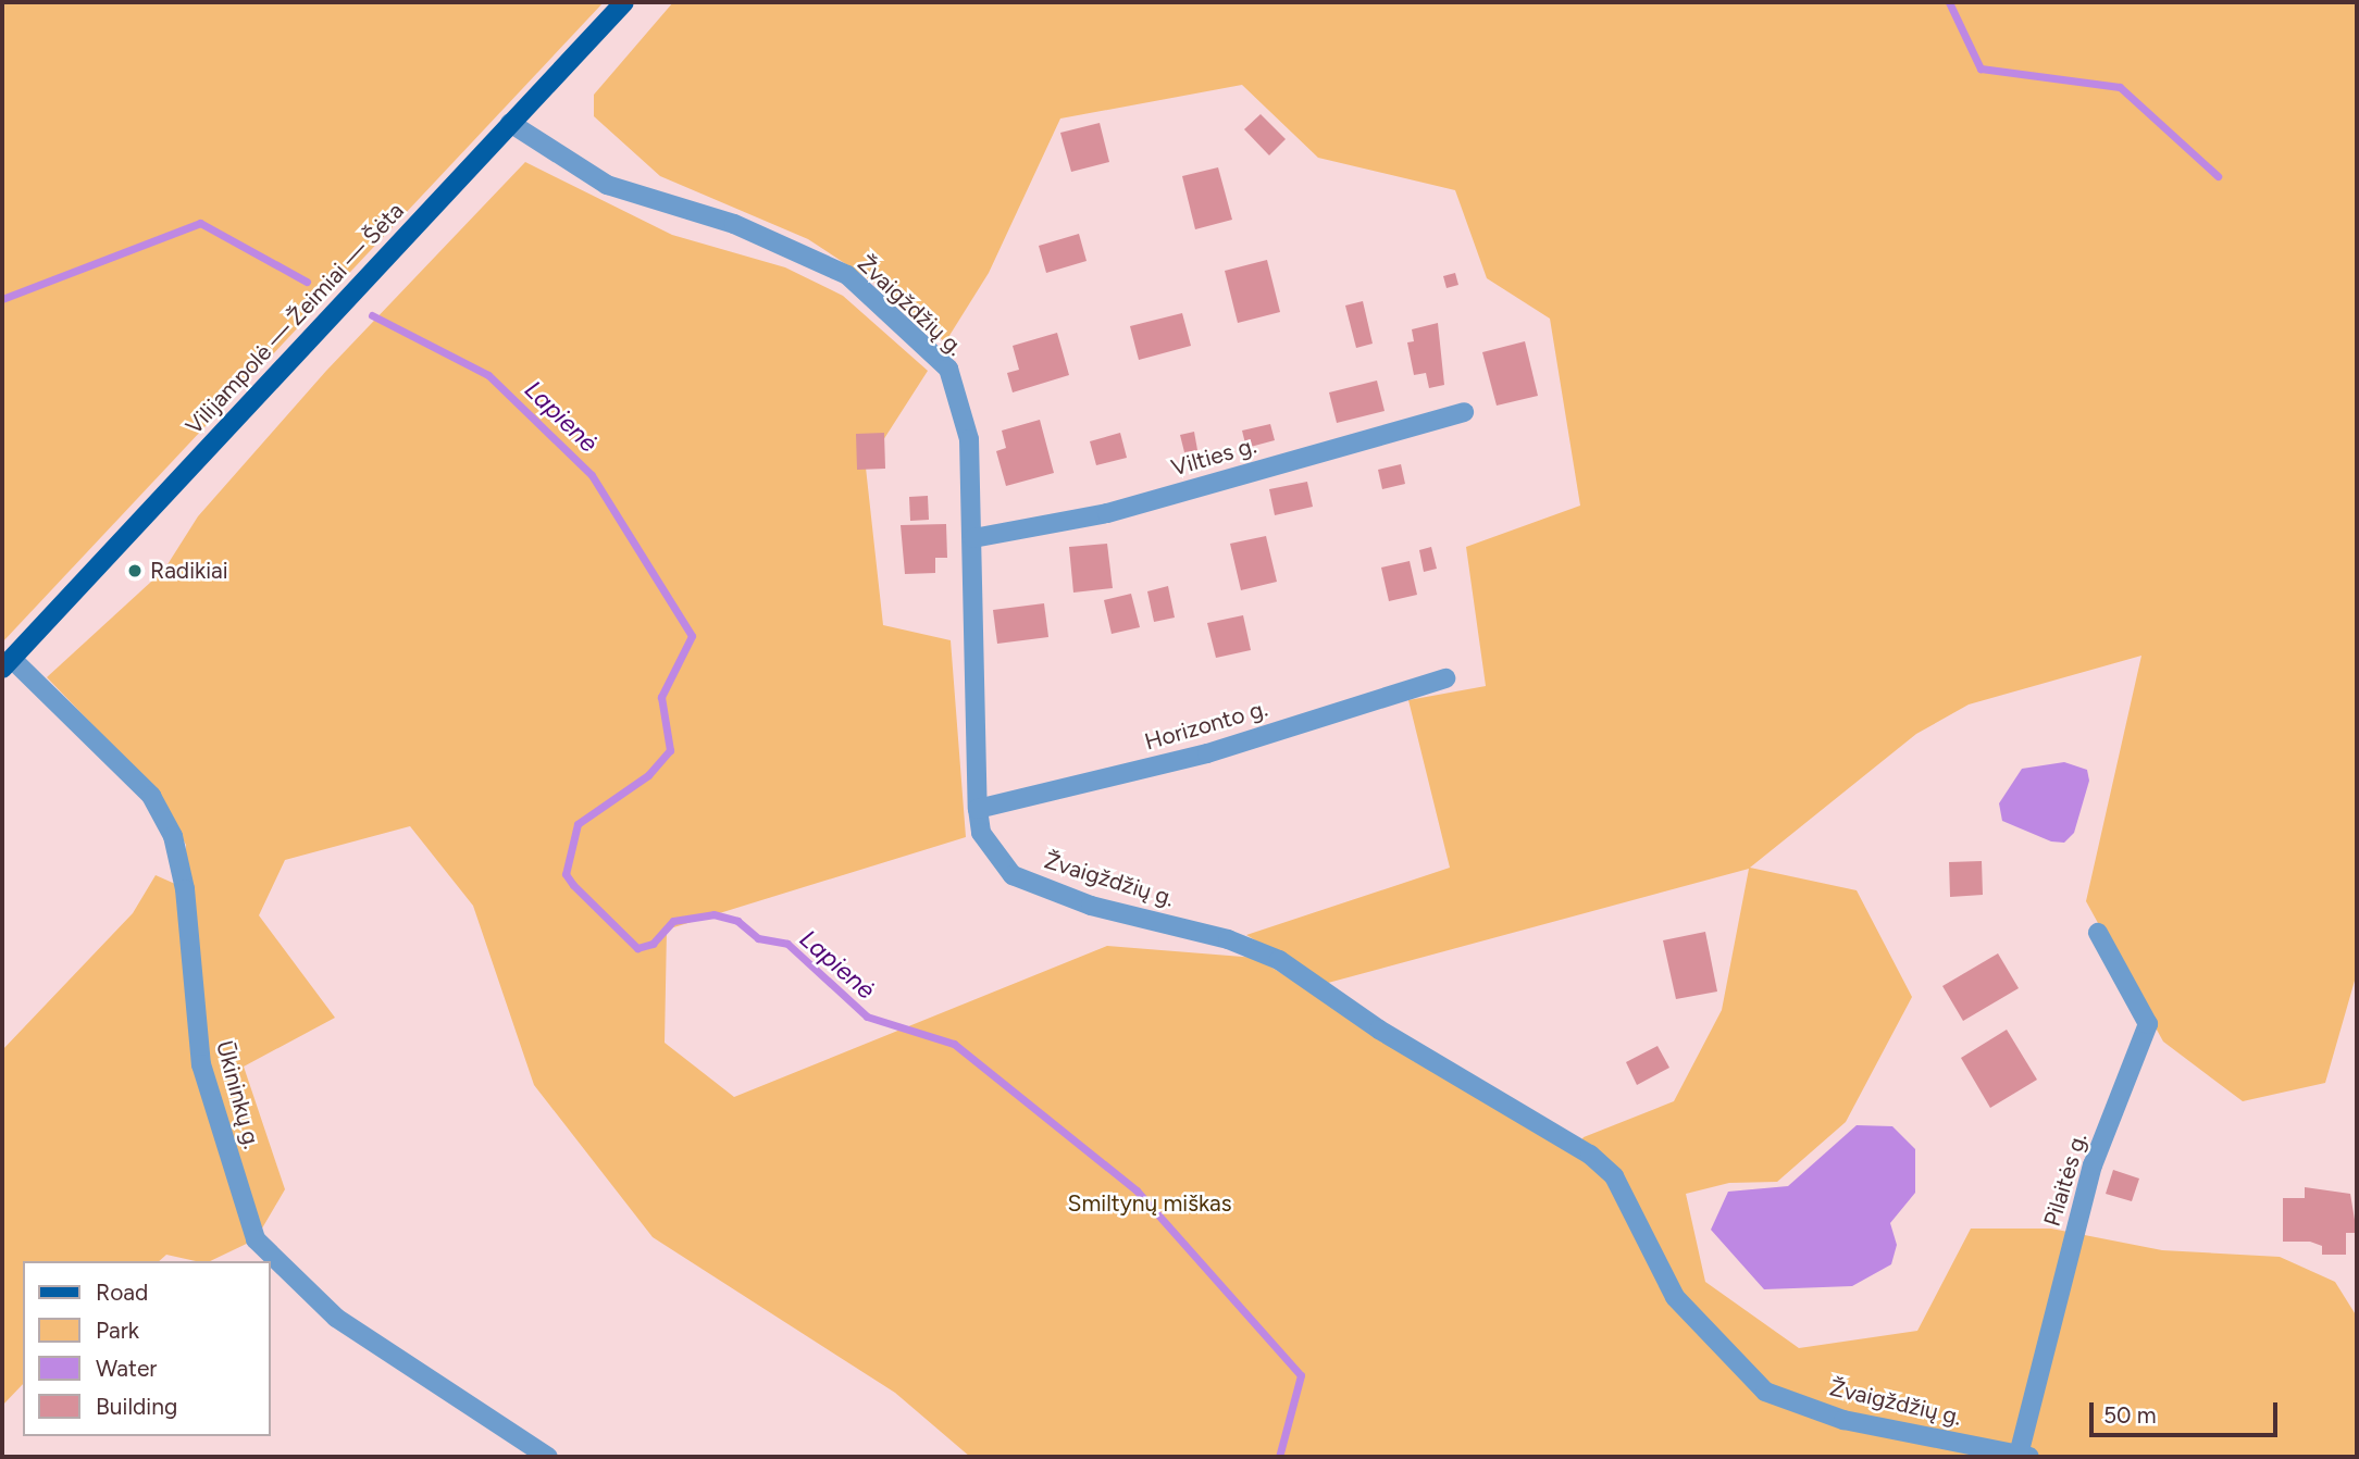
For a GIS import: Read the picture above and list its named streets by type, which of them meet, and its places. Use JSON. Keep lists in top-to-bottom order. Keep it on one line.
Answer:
{"streets":{"main road":["Vilijampolė — Žeimiai — Šėta"],"street":["Žvaigždžių g.","Vilties g.","Horizonto g.","Ūkininkų g.","Pilaitės g."]},"crossings":[["Žvaigždžių g.","Vilijampolė — Žeimiai — Šėta"],["Žvaigždžių g.","Vilties g."],["Žvaigždžių g.","Horizonto g."],["Žvaigždžių g.","Pilaitės g."],["Vilijampolė — Žeimiai — Šėta","Ūkininkų g."]],"water":["Lapienė"],"parks":["Smiltynų miškas"],"places":["Radikiai"],"legend":["Road","Park","Water","Building"],"scale_bar":"50 m"}
